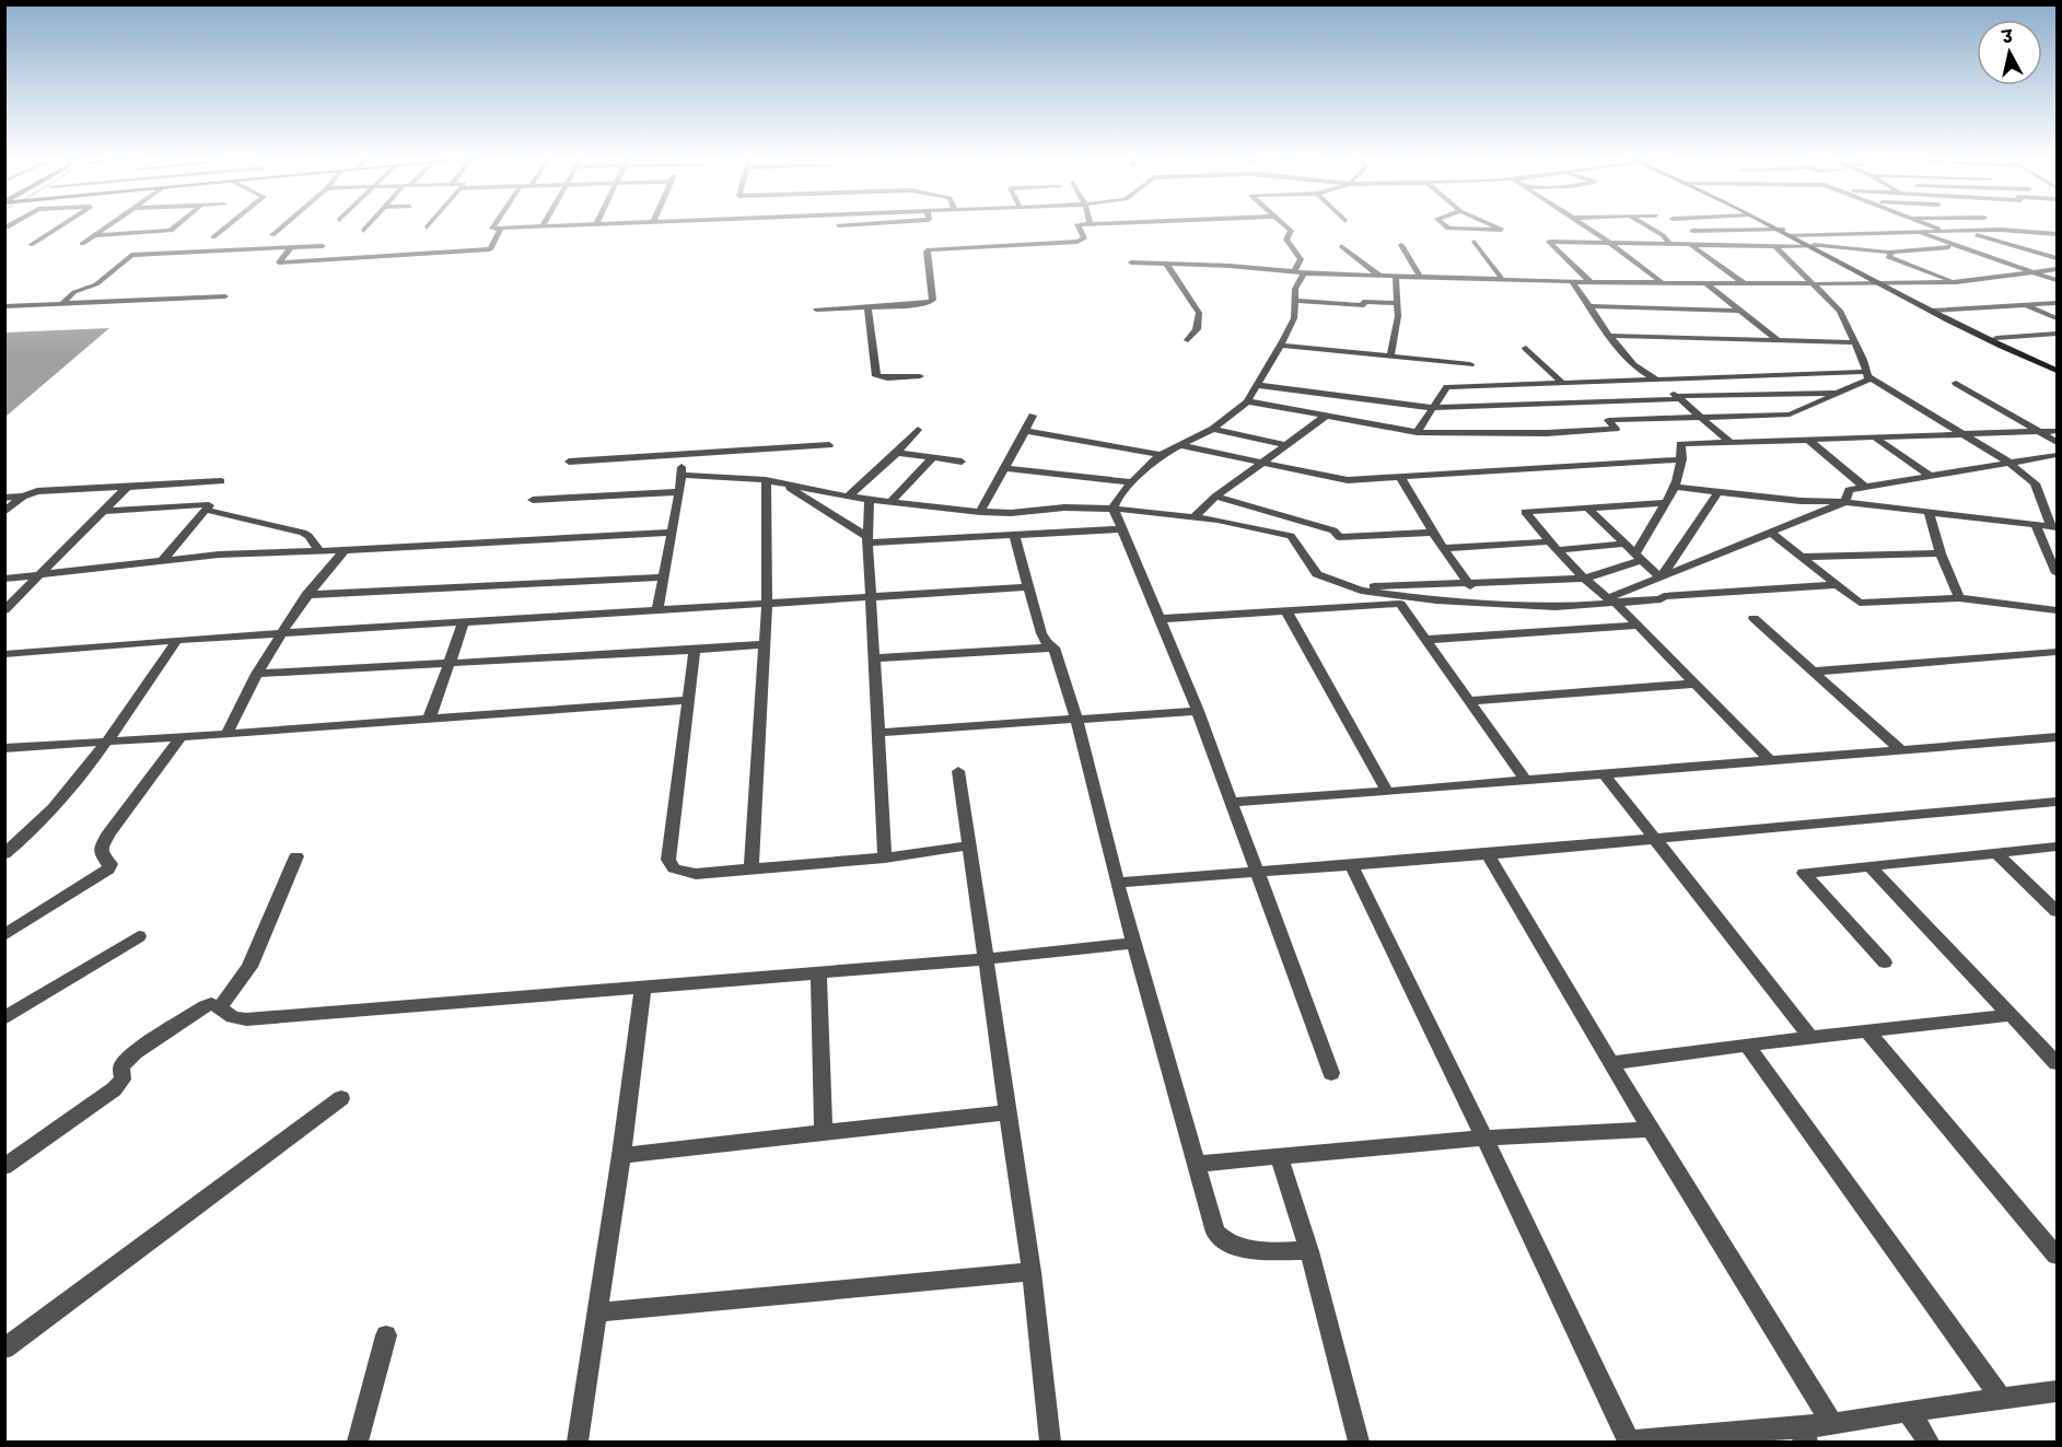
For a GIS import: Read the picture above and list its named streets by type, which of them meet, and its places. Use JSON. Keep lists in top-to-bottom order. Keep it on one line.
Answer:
{"north":"top"}
